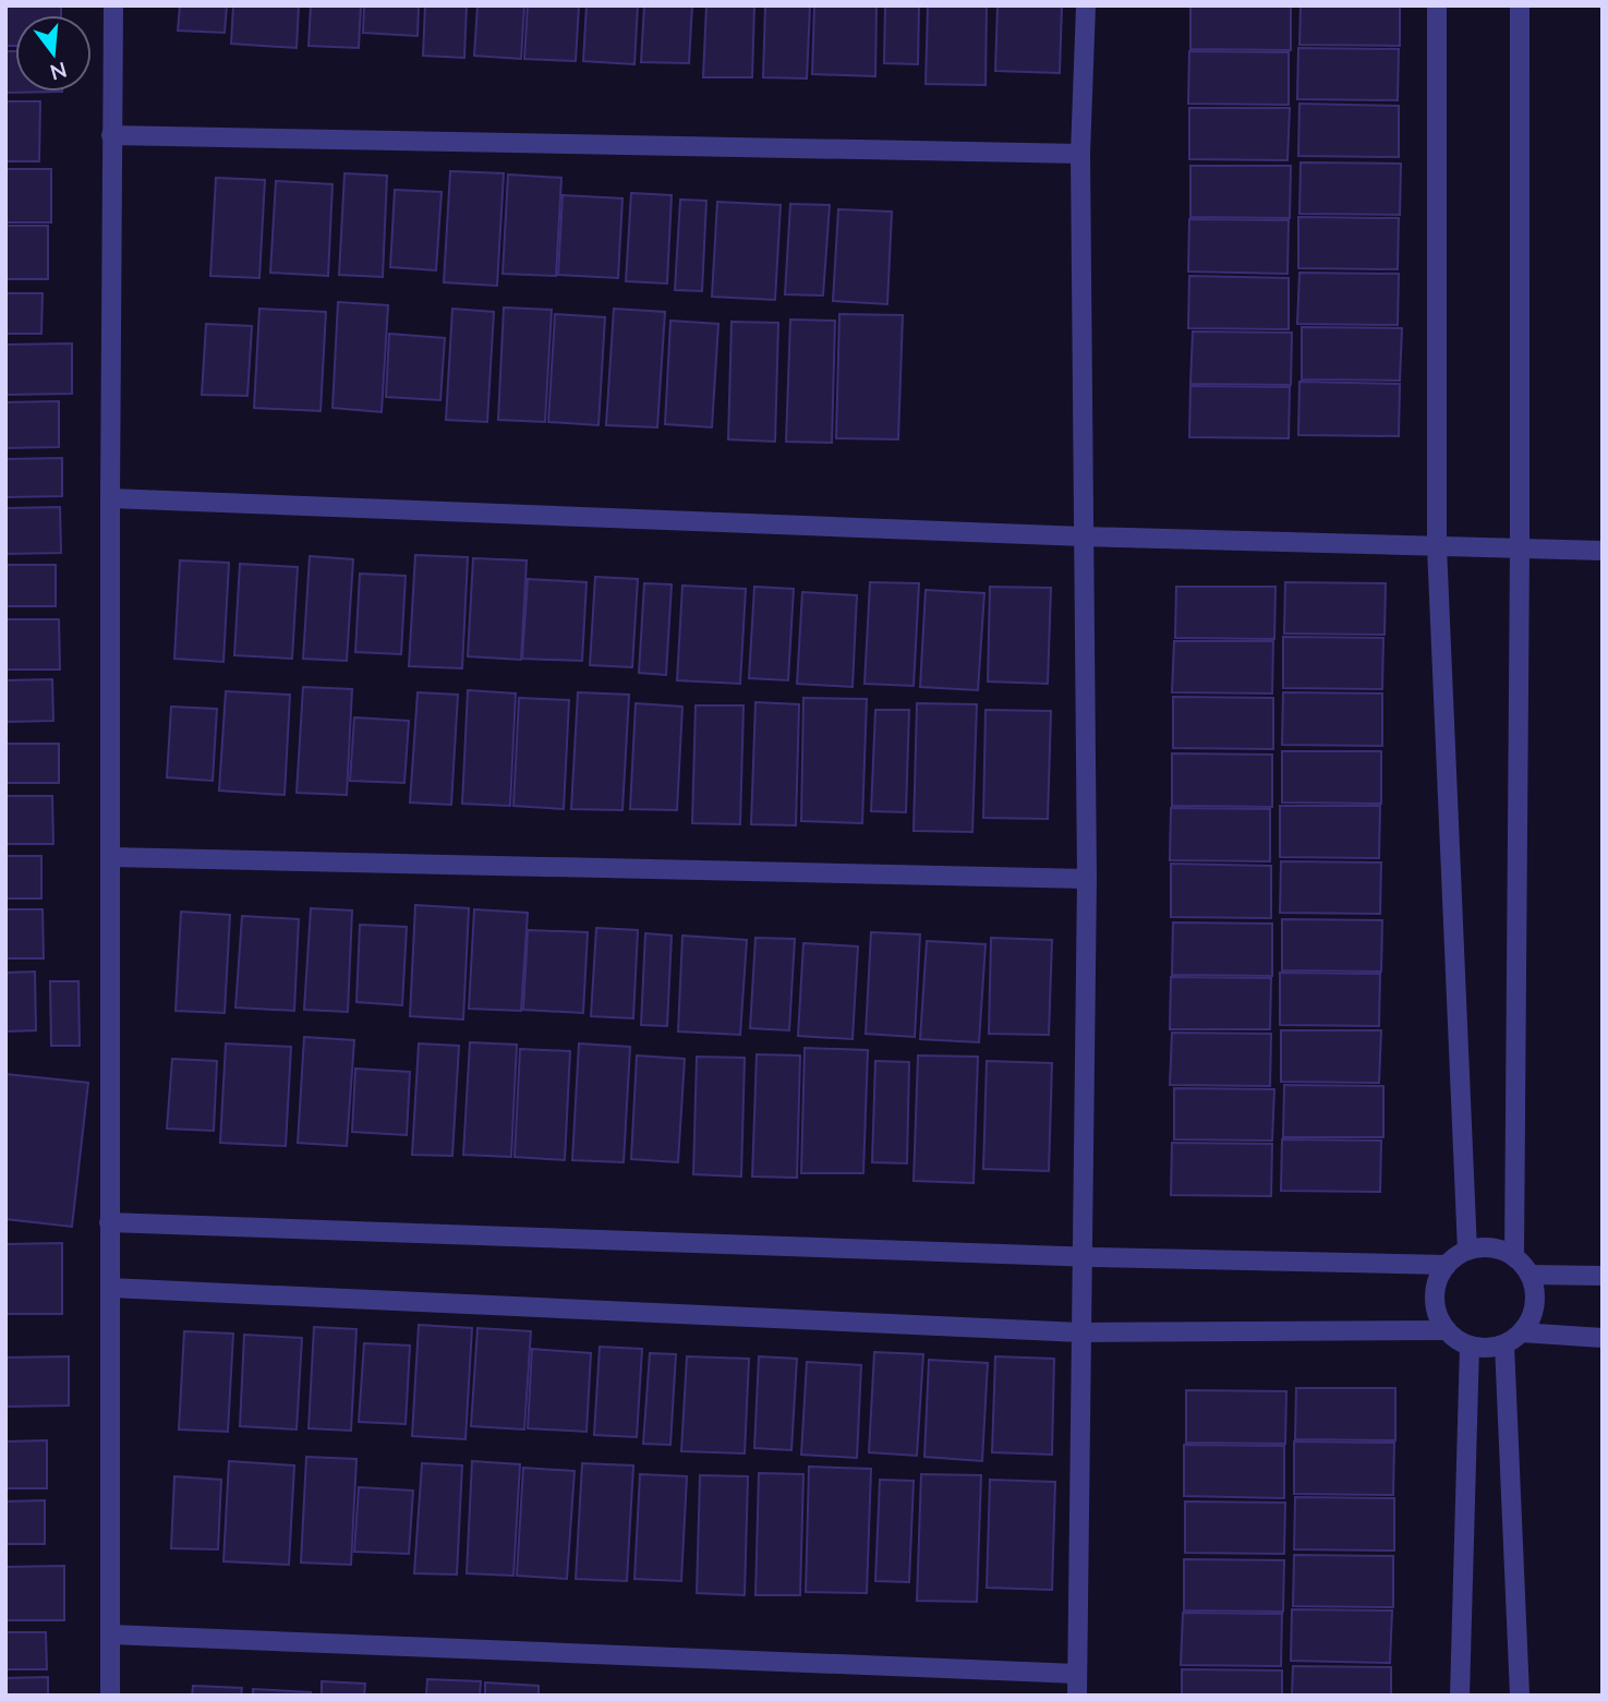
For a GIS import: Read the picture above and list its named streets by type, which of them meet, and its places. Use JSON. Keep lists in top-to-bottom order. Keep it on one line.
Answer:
{"north":"bottom"}
